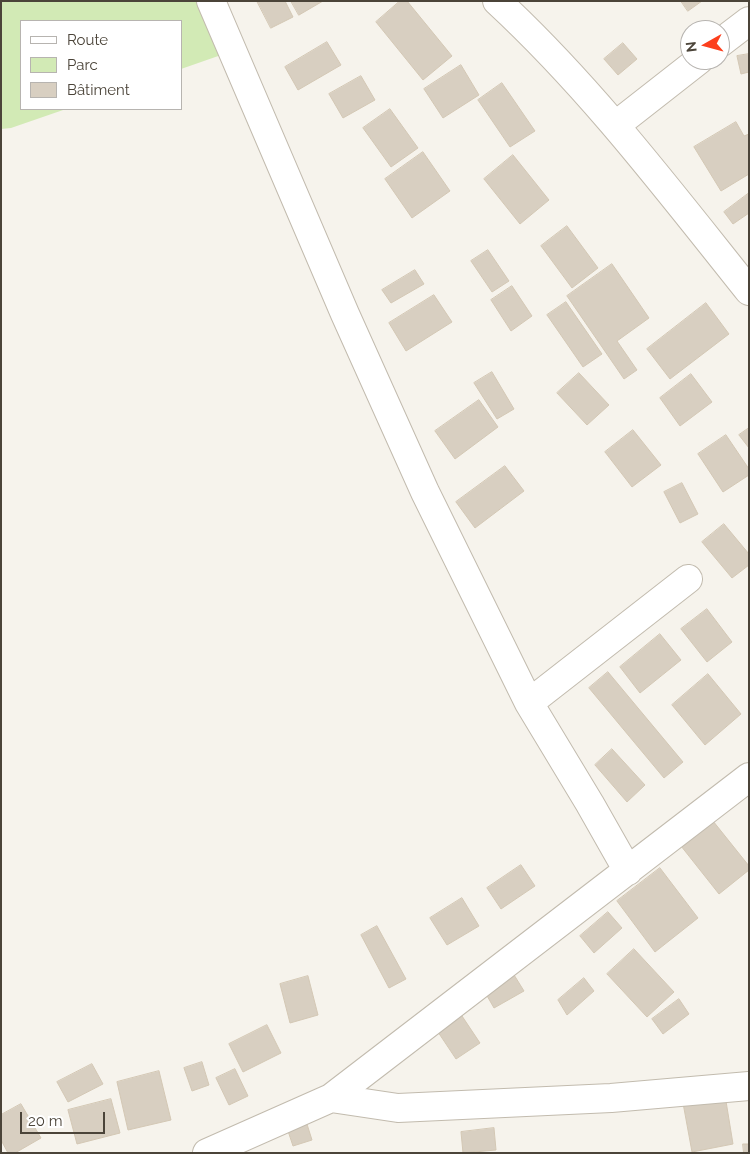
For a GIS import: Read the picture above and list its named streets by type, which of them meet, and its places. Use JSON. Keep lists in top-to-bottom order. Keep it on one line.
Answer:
{"legend":["Route","Parc","Bâtiment"],"scale_bar":"20 m","north":"left"}
